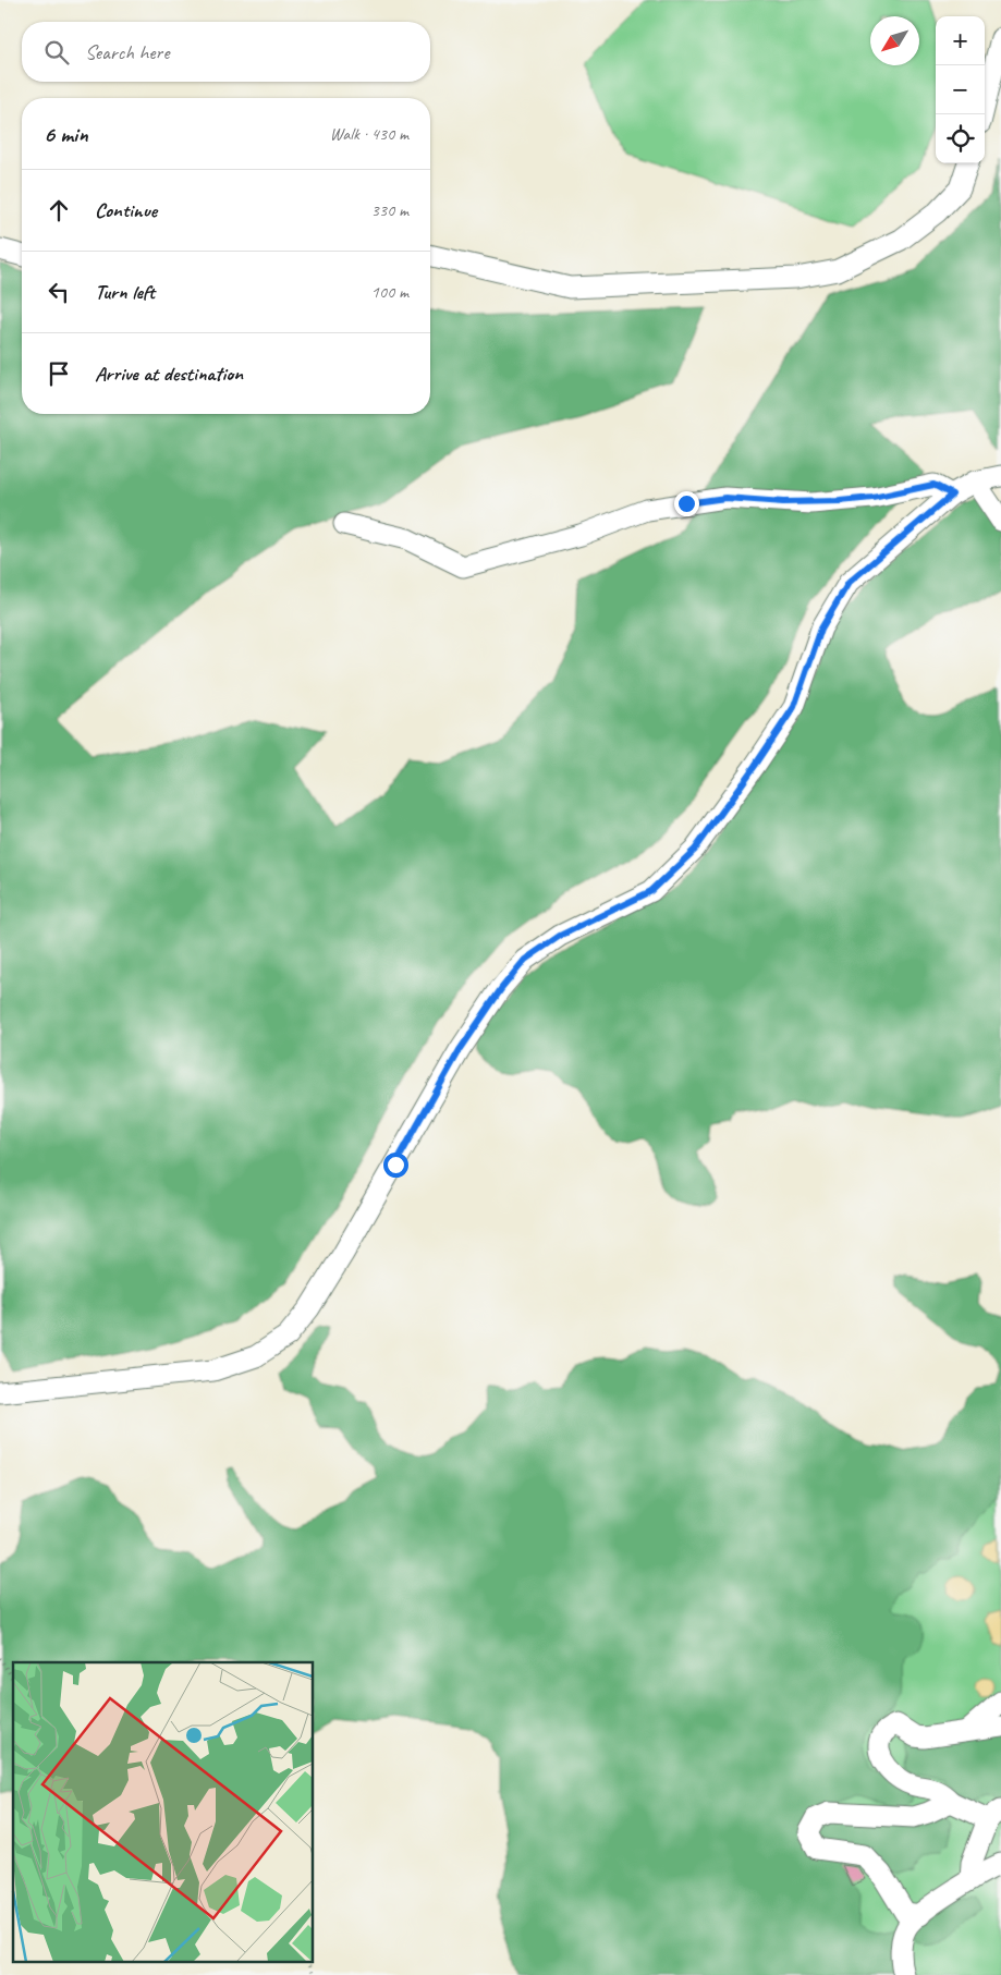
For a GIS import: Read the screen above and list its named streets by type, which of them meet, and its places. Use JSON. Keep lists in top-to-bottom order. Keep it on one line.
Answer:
{"north":"bottom left","page":{"map_buttons":["+","−"],"search":"Search here","heading":["6 min","Walk · 430 m"],"list":[["Continue","330 m"],["Turn left","100 m"],"Arrive at destination"]}}
